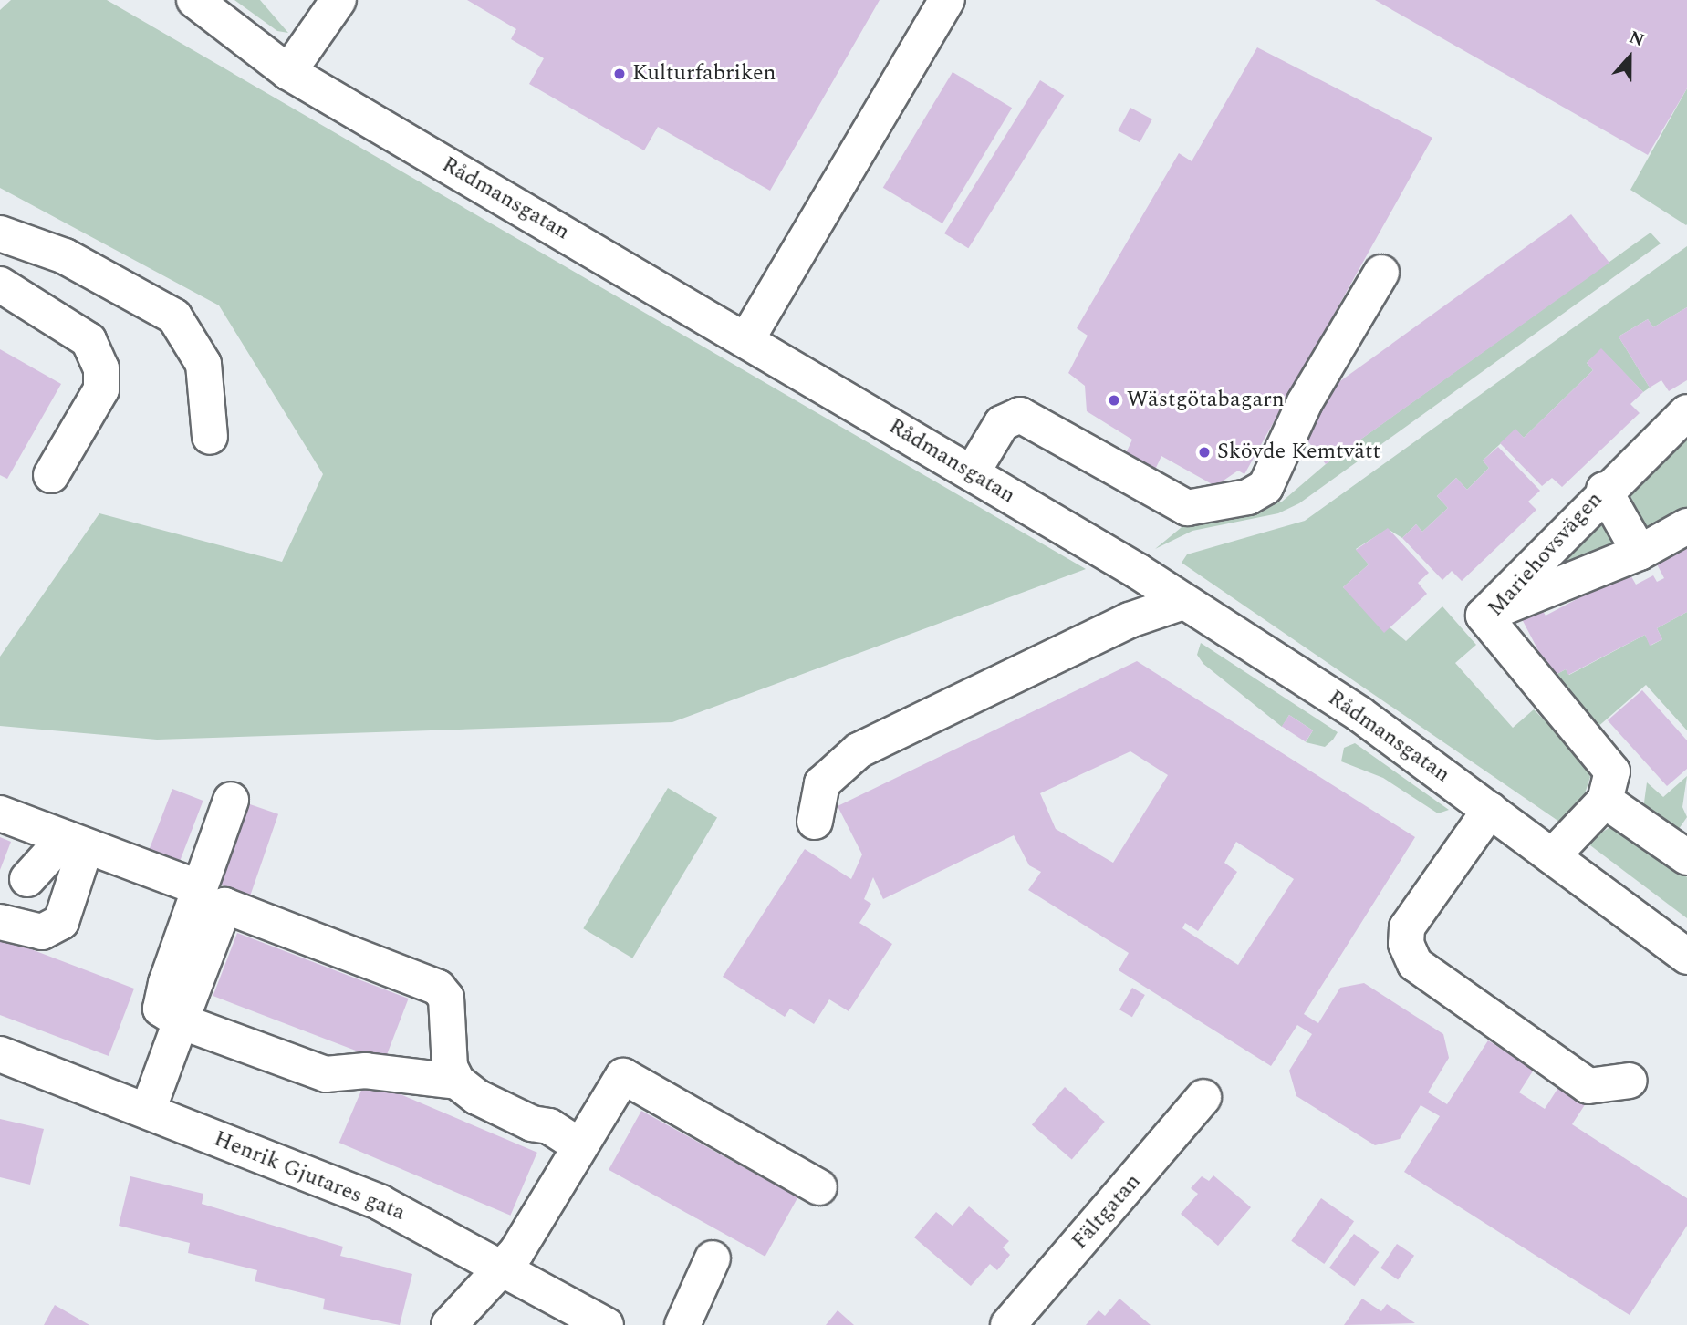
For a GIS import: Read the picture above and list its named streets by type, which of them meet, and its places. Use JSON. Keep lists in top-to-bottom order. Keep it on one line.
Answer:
{"streets":{"street":["Rådmansgatan","Mariehovsvägen","Henrik Gjutares gata","Fältgatan"]},"places":["Kulturfabriken","Wästgötabagarn","Skövde Kemtvätt"],"north":"top"}
